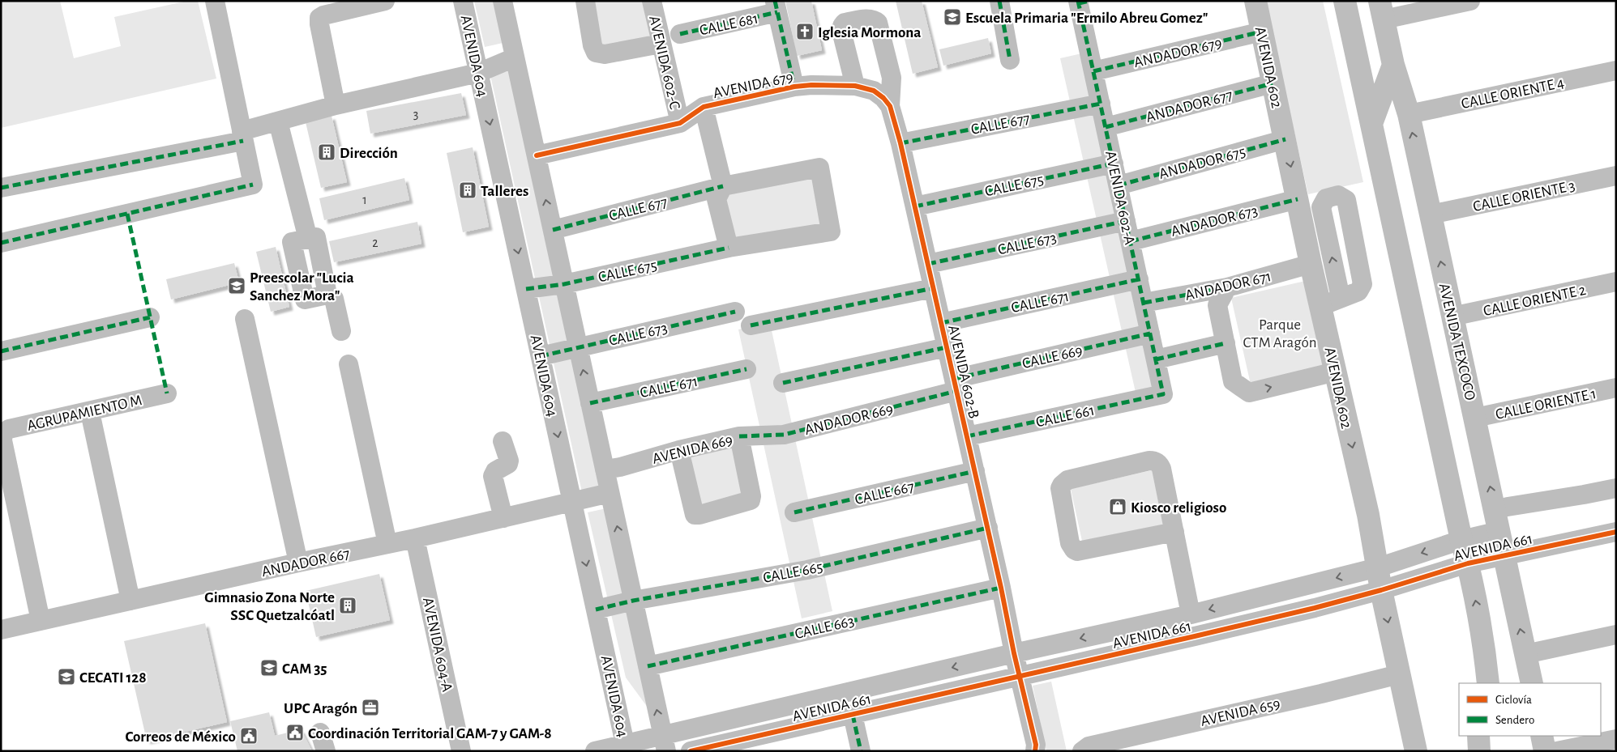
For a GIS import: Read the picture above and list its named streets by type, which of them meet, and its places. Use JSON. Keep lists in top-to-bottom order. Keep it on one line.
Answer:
{"streets":{"main road":["AVENIDA 602","AVENIDA TEXCOCO"],"street":["CALLE 681","ANDADOR 679","AVENIDA 604","AVENIDA 602-C","AVENIDA 679","CALLE ORIENTE 4","ANDADOR 677","CALLE 677","ANDADOR 675","CALLE 675","CALLE ORIENTE 3","AVENIDA 602-A","ANDADOR 673","CALLE 673","ANDADOR 671","CALLE ORIENTE 2","CALLE 671","CALLE 669","AVENIDA 602-B","CALLE ORIENTE 1","AGRUPAMIENTO M","CALLE 661","ANDADOR 669","AVENIDA 669","CALLE 667","AVENIDA 661","ANDADOR 667","CALLE 665","CALLE 663","AVENIDA 604-A","AVENIDA 659"]},"crossings":[["ANDADOR 679","AVENIDA 602"],["ANDADOR 679","AVENIDA 602-A"],["AVENIDA 604","CALLE 675"],["AVENIDA 604","CALLE 673"],["AVENIDA 604","AVENIDA 661"],["AVENIDA 604","ANDADOR 667"],["AVENIDA 604","CALLE 665"],["AVENIDA 602-C","AVENIDA 679"],["AVENIDA 602","ANDADOR 677"],["AVENIDA 602","ANDADOR 675"],["AVENIDA 602","ANDADOR 673"],["AVENIDA 602","ANDADOR 671"],["AVENIDA 602","AVENIDA 661"],["AVENIDA 602","AVENIDA 659"],["AVENIDA 679","AVENIDA 602-B"],["CALLE ORIENTE 4","AVENIDA TEXCOCO"],["ANDADOR 677","AVENIDA 602-A"],["CALLE 677","CALLE 675"],["CALLE 677","AVENIDA 602-A"],["CALLE 677","AVENIDA 602-B"],["ANDADOR 675","AVENIDA 602-A"],["CALLE 675","AVENIDA 602-A"],["CALLE 675","AVENIDA 602-B"],["CALLE ORIENTE 3","AVENIDA TEXCOCO"],["AVENIDA 602-A","ANDADOR 673"],["AVENIDA 602-A","CALLE 673"],["AVENIDA 602-A","ANDADOR 671"],["AVENIDA 602-A","CALLE 671"],["AVENIDA 602-A","CALLE 669"],["AVENIDA 602-A","CALLE 661"],["CALLE 673","AVENIDA 602-B"],["CALLE ORIENTE 2","AVENIDA TEXCOCO"],["CALLE 671","AVENIDA 602-B"],["AVENIDA TEXCOCO","CALLE ORIENTE 1"],["AVENIDA TEXCOCO","AVENIDA 661"],["CALLE 669","AVENIDA 602-B"],["CALLE 669","ANDADOR 669"],["AVENIDA 602-B","CALLE 661"],["AVENIDA 602-B","ANDADOR 669"],["AVENIDA 602-B","CALLE 667"],["AVENIDA 602-B","AVENIDA 661"],["AVENIDA 602-B","CALLE 665"],["AVENIDA 602-B","CALLE 663"],["AGRUPAMIENTO M","ANDADOR 667"],["ANDADOR 669","AVENIDA 669"],["ANDADOR 667","AVENIDA 604-A"]],"parks":["Parque CTM Aragón"],"places":{"school or university":["Escuela Primaria \"Ermilo Abreu Gomez\"","Preescolar \"Lucia Sanchez Mora\"","CAM 35","CECATI 128"],"church":["Iglesia Mormona"],"building":["Dirección","Talleres","Gimnasio Zona Norte SSC Quetzalcóatl"],"shop":["Kiosco religioso"],"office":["UPC Aragón"],"public building":["Coordinación Territorial GAM-7 y GAM-8","Correos de México"]},"house_numbers":["3","1","2"],"legend":["Ciclovía","Sendero"]}
